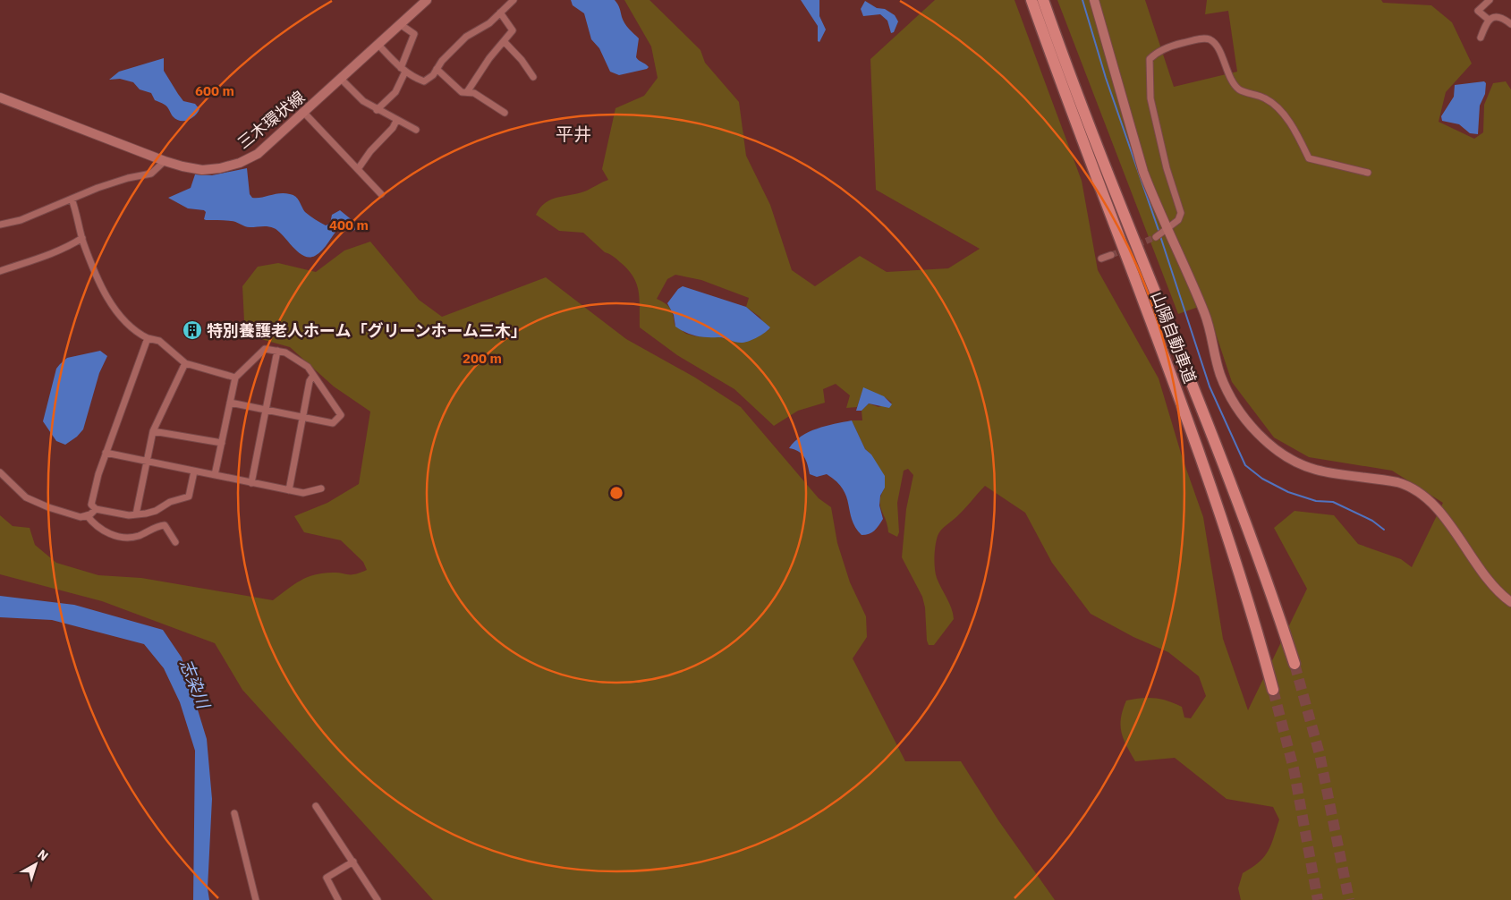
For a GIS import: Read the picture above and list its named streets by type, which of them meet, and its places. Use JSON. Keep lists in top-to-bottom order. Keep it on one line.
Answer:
{"streets":{"highway":["山陽自動車道"],"street":["三木環状線"]},"districts":["平井"],"water":["志染川"],"places":{"building":["特別養護老人ホーム「グリーンホーム三木」"]},"north":"top right","rings":["600 m","400 m","200 m"]}
